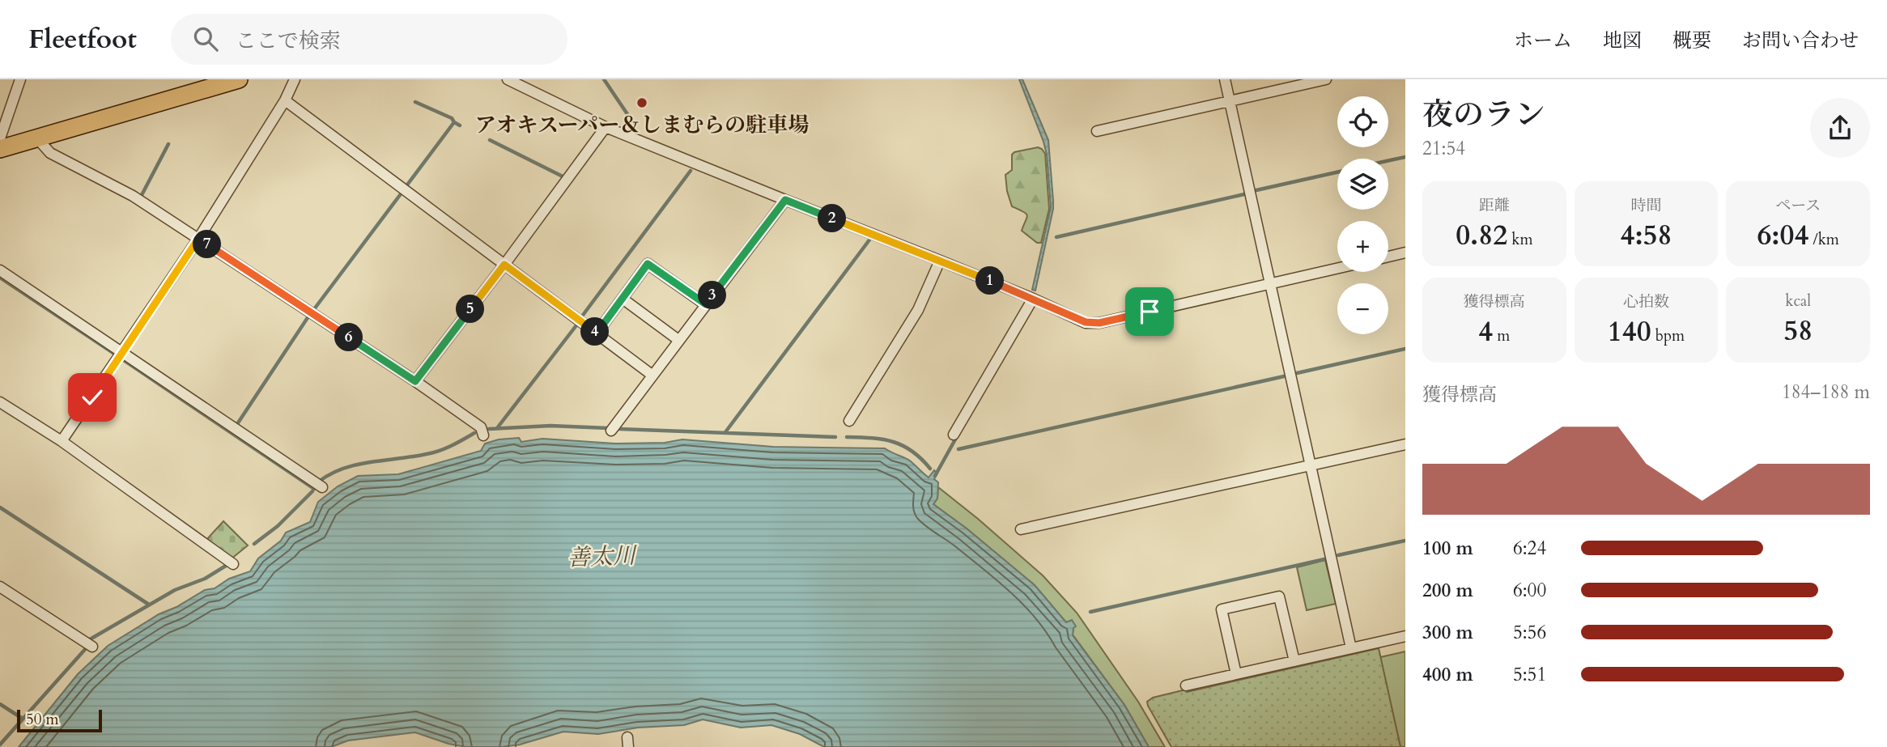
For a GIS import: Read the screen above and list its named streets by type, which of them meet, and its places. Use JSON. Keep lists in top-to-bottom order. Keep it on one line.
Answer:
{"water":["善太川"],"places":["アオキスーパー＆しまむらの駐車場"],"scale_bar":"50 m","page":{"header":"Fleetfoot","search":"ここで検索","nav":["ホーム","地図","概要","お問い合わせ"],"heading":["夜のラン","21:54"],"map_buttons":["+","−"],"stats":[["距離","0.82 km"],["時間","4:58"],["ペース","6:04 /km"],["獲得標高","4 m"],["心拍数","140 bpm"],["kcal","58"]],"pins":["2","7","1","3","5","4","6"],"chart":["獲得標高","184–188 m"],"list":[{"name":"100 m","note":"6:24"},{"name":"200 m","note":"6:00"},{"name":"300 m","note":"5:56"},{"name":"400 m","note":"5:51"}],"scale":"50 m"}}
